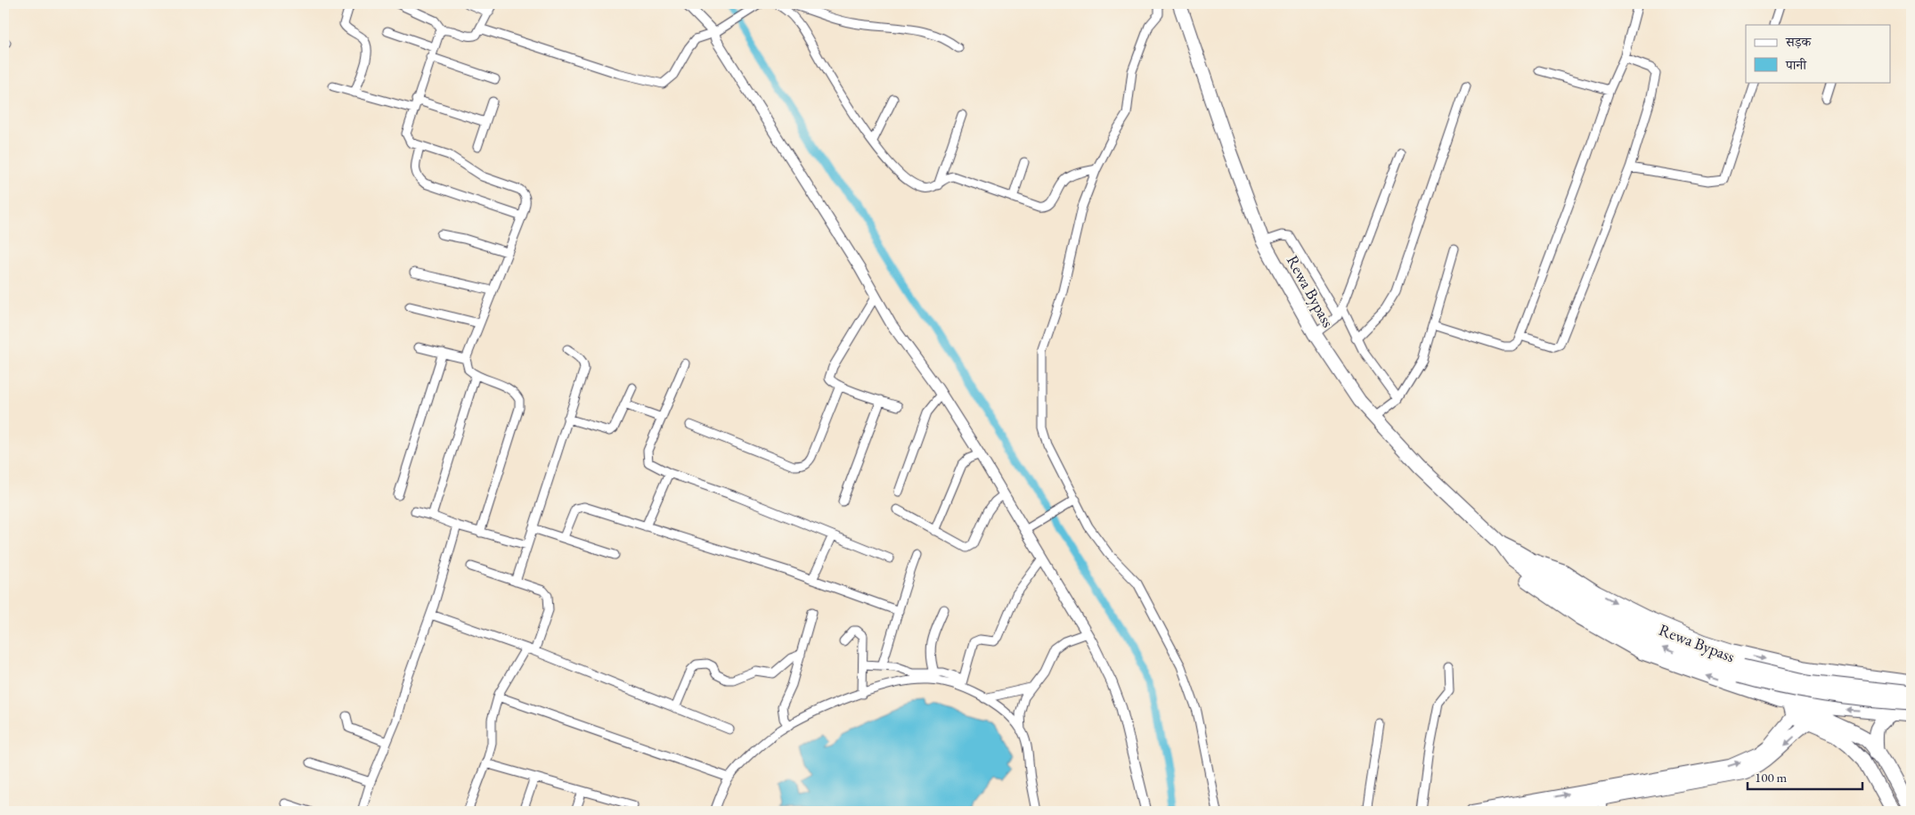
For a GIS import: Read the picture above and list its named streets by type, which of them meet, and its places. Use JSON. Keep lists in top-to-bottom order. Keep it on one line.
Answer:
{"streets":{"highway":["Rewa Bypass"]},"legend":["सड़क","पानी"],"scale_bar":"100 m"}
